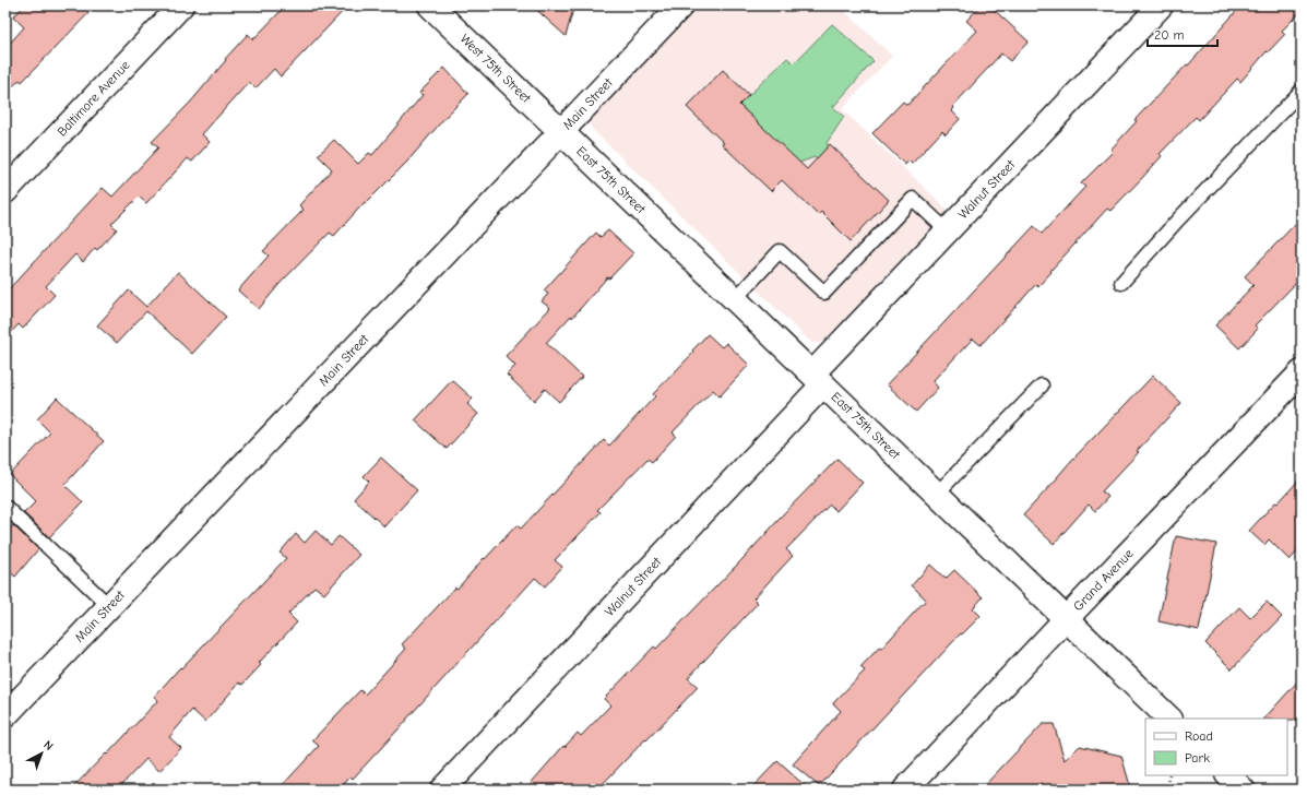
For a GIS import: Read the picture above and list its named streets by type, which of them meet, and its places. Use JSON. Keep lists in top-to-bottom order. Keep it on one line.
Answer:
{"streets":{"street":["West 75th Street","Baltimore Avenue","Main Street","East 75th Street","Walnut Street","Grand Avenue"]},"crossings":[["West 75th Street","Main Street"],["West 75th Street","East 75th Street"],["Main Street","East 75th Street"],["East 75th Street","Walnut Street"],["East 75th Street","Grand Avenue"]],"legend":["Road","Park"],"scale_bar":"20 m","north":"top right"}
